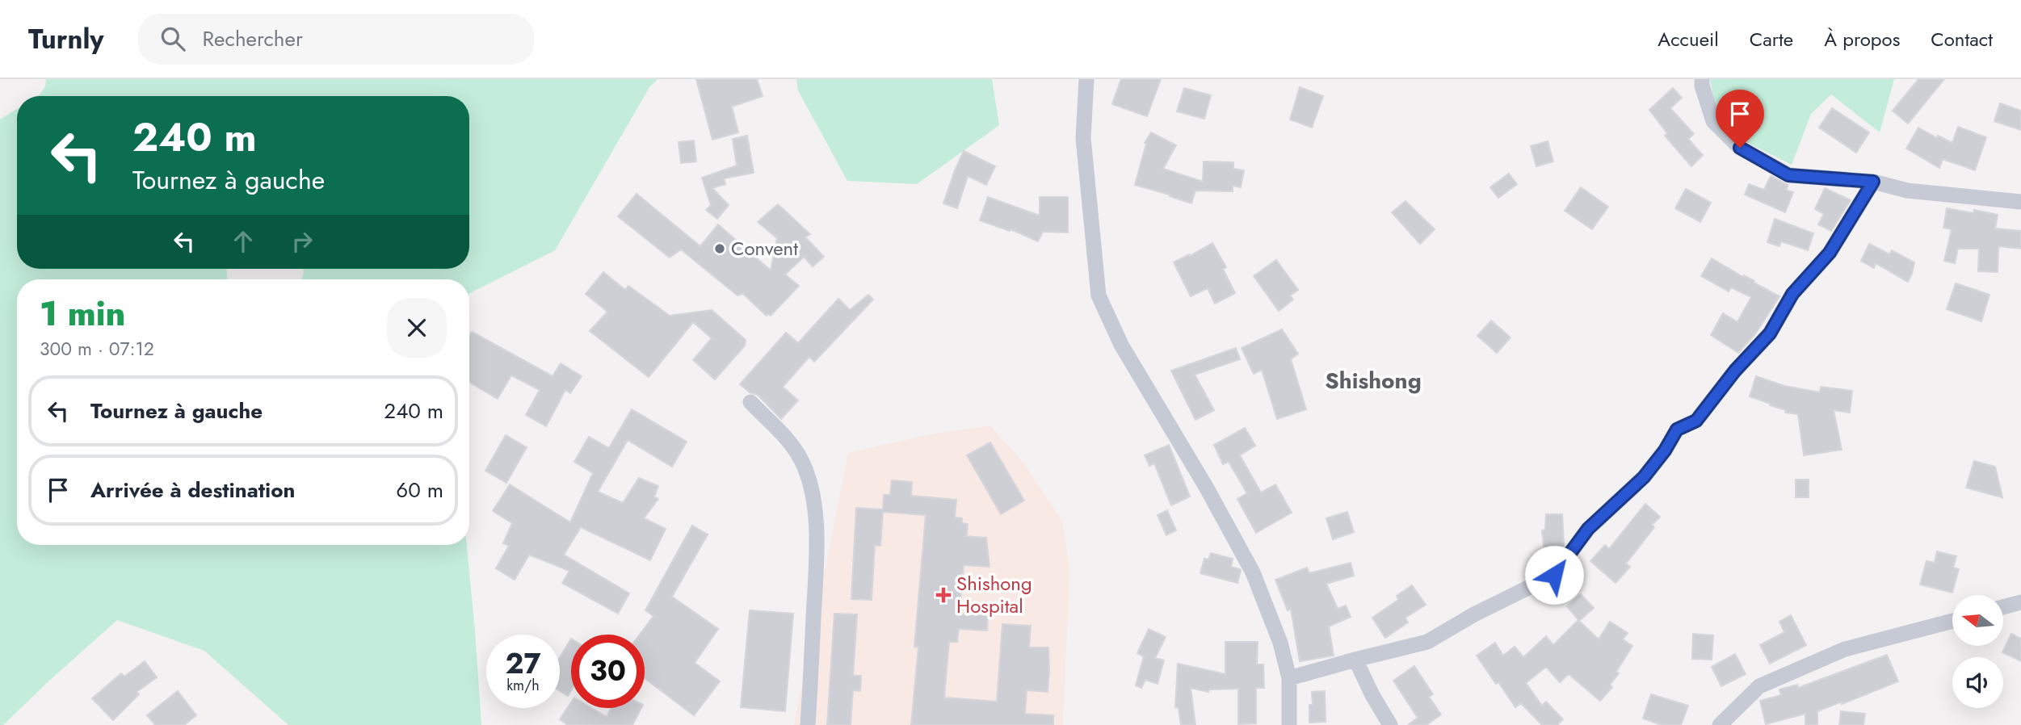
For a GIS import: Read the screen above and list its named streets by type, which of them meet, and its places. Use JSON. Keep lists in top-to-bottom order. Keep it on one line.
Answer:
{"districts":["Shishong"],"places":{"other":["Convent"],"health":["Shishong Hospital"]},"north":"left","page":{"header":"Turnly","search":"Rechercher","nav":["Accueil","Carte","À propos","Contact"],"turn":["240 m","Tournez à gauche"],"heading":["1 min","300 m · 07:12"],"list":[{"name":"Tournez à gauche","value":"240 m"},{"name":"Arrivée à destination","value":"60 m"}],"speed":"27 km/h","limit":"30"}}
